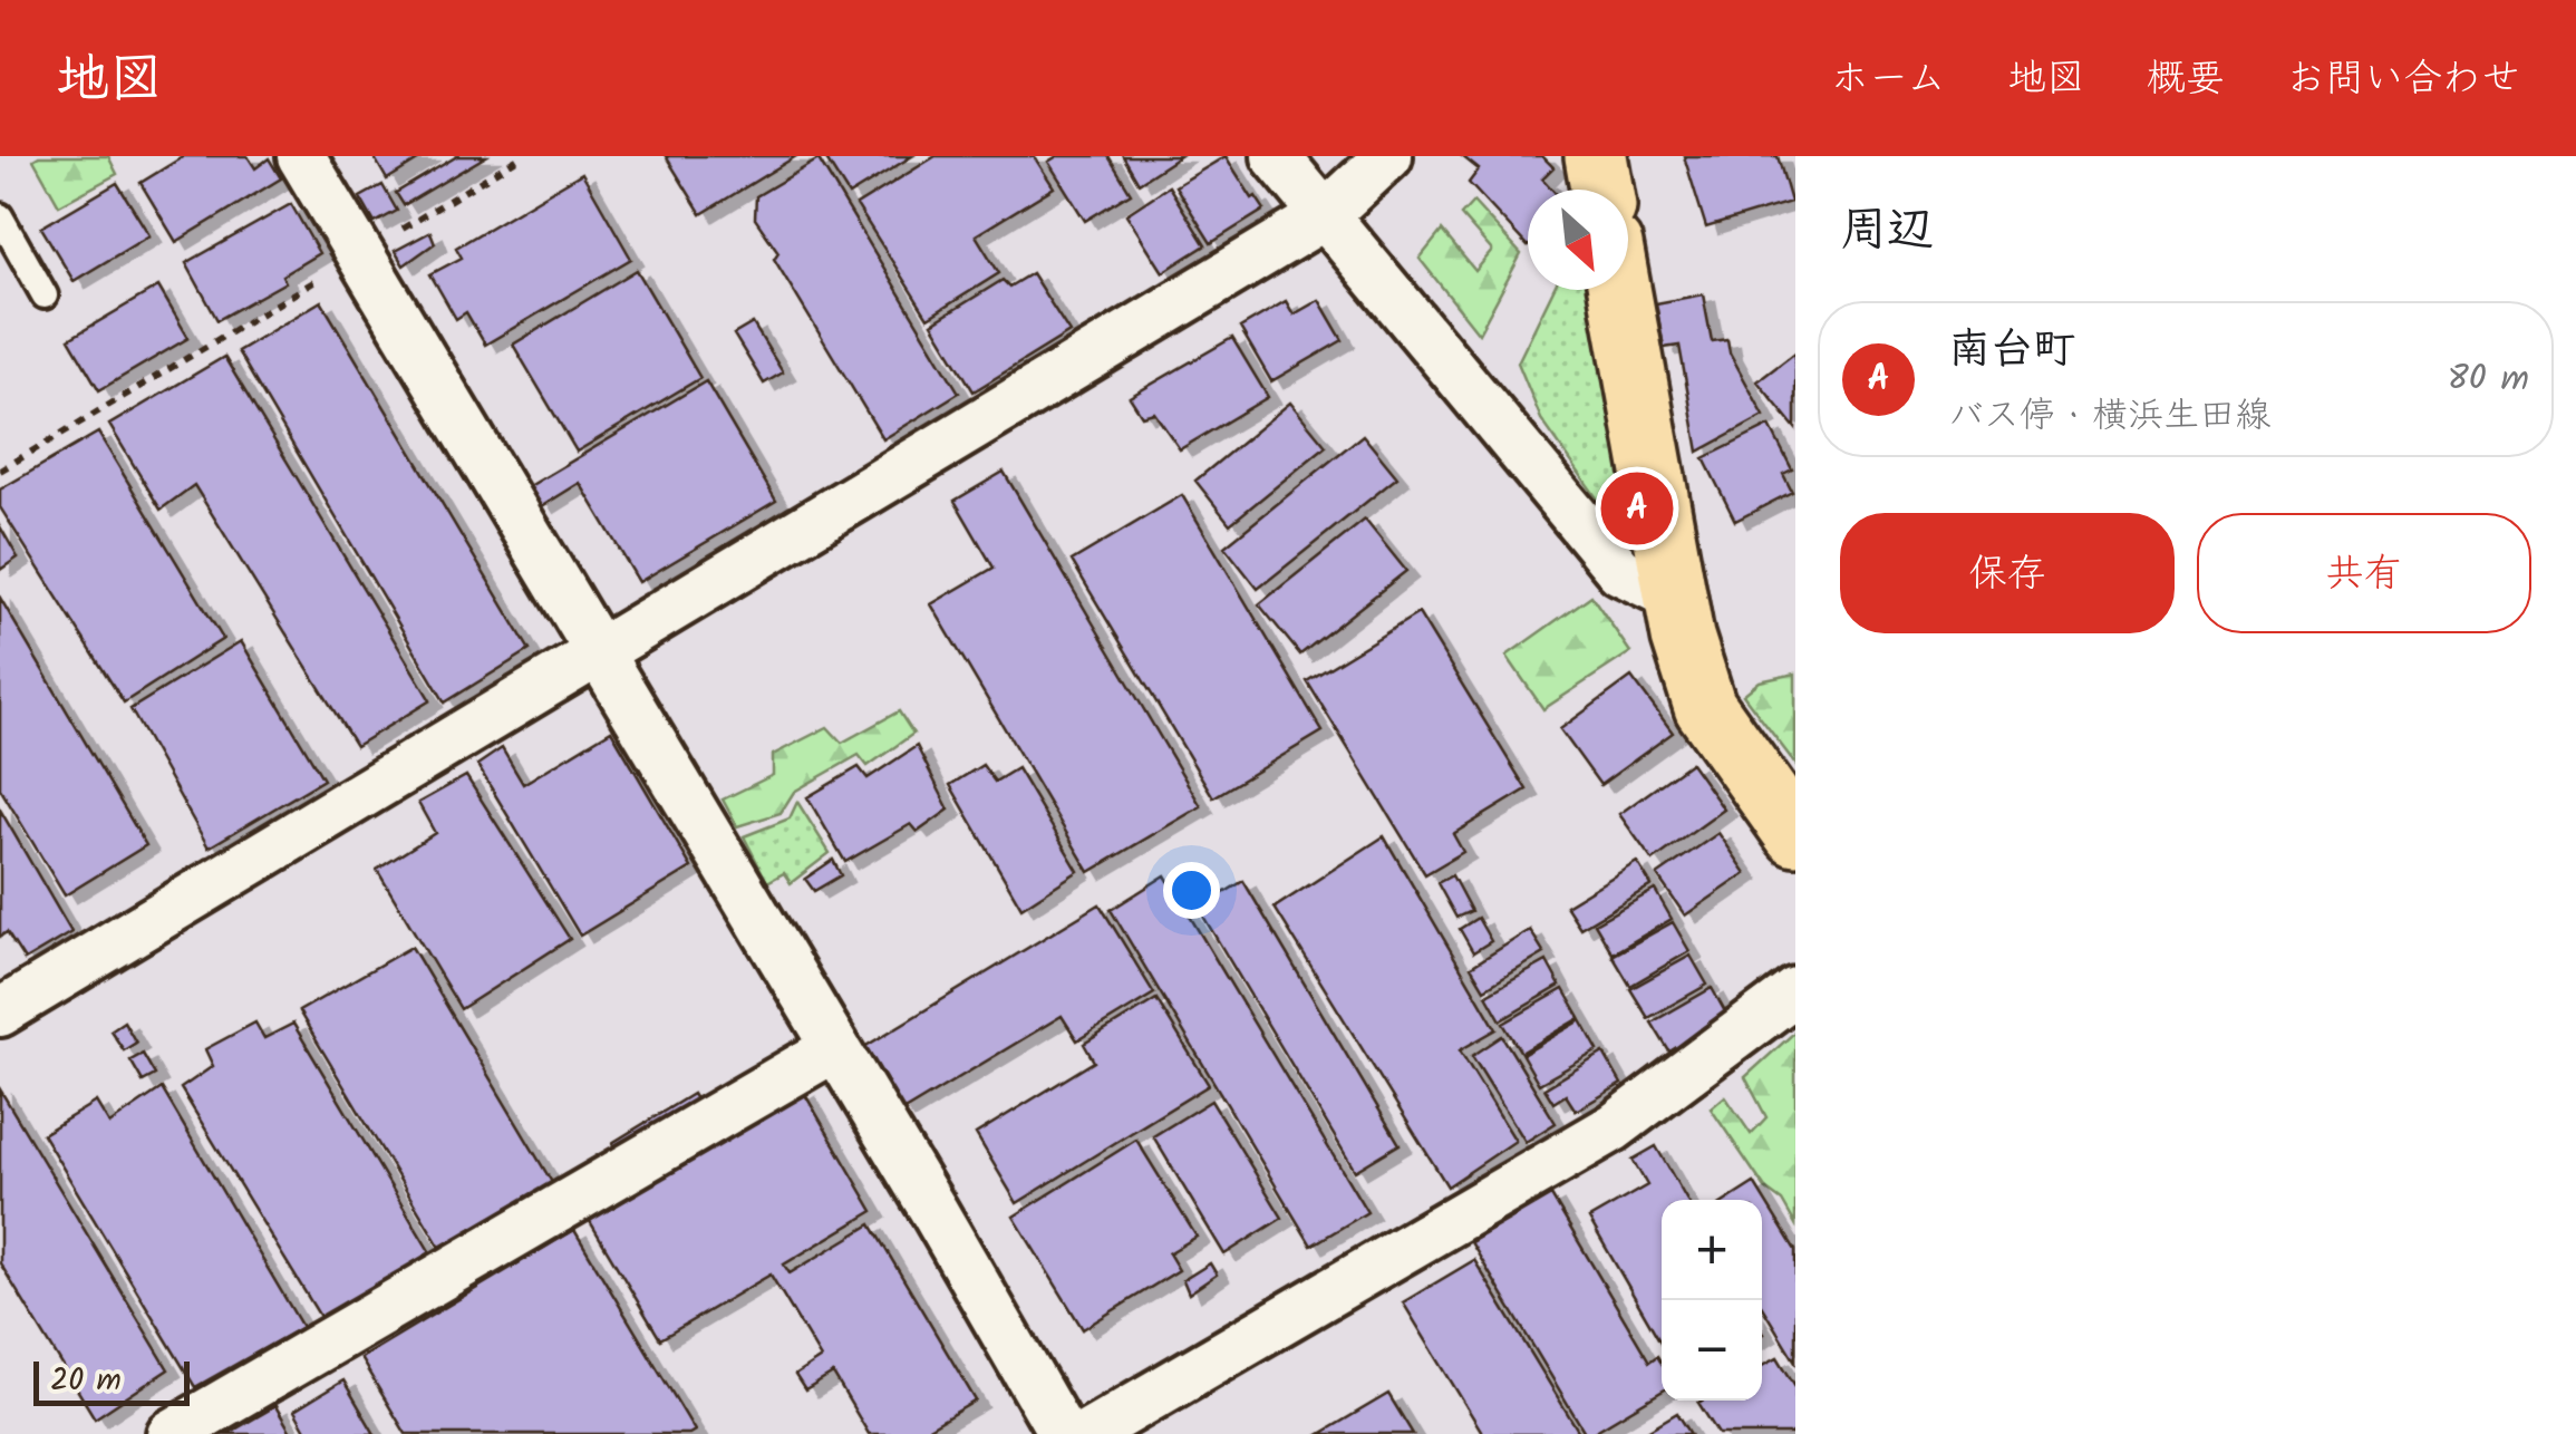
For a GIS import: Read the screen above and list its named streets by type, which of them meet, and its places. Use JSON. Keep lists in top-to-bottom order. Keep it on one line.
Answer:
{"scale_bar":"20 m","north":"bottom right","page":{"header":"地図","nav":["ホーム","地図","概要","お問い合わせ"],"heading":"周辺","list":[{"mark":"A","name":"南台町","note":"バス停 · 横浜生田線","value":"80 m"}],"pins":"A","buttons":["保存","共有"],"map_buttons":["+","−"],"scale":"20 m"}}
